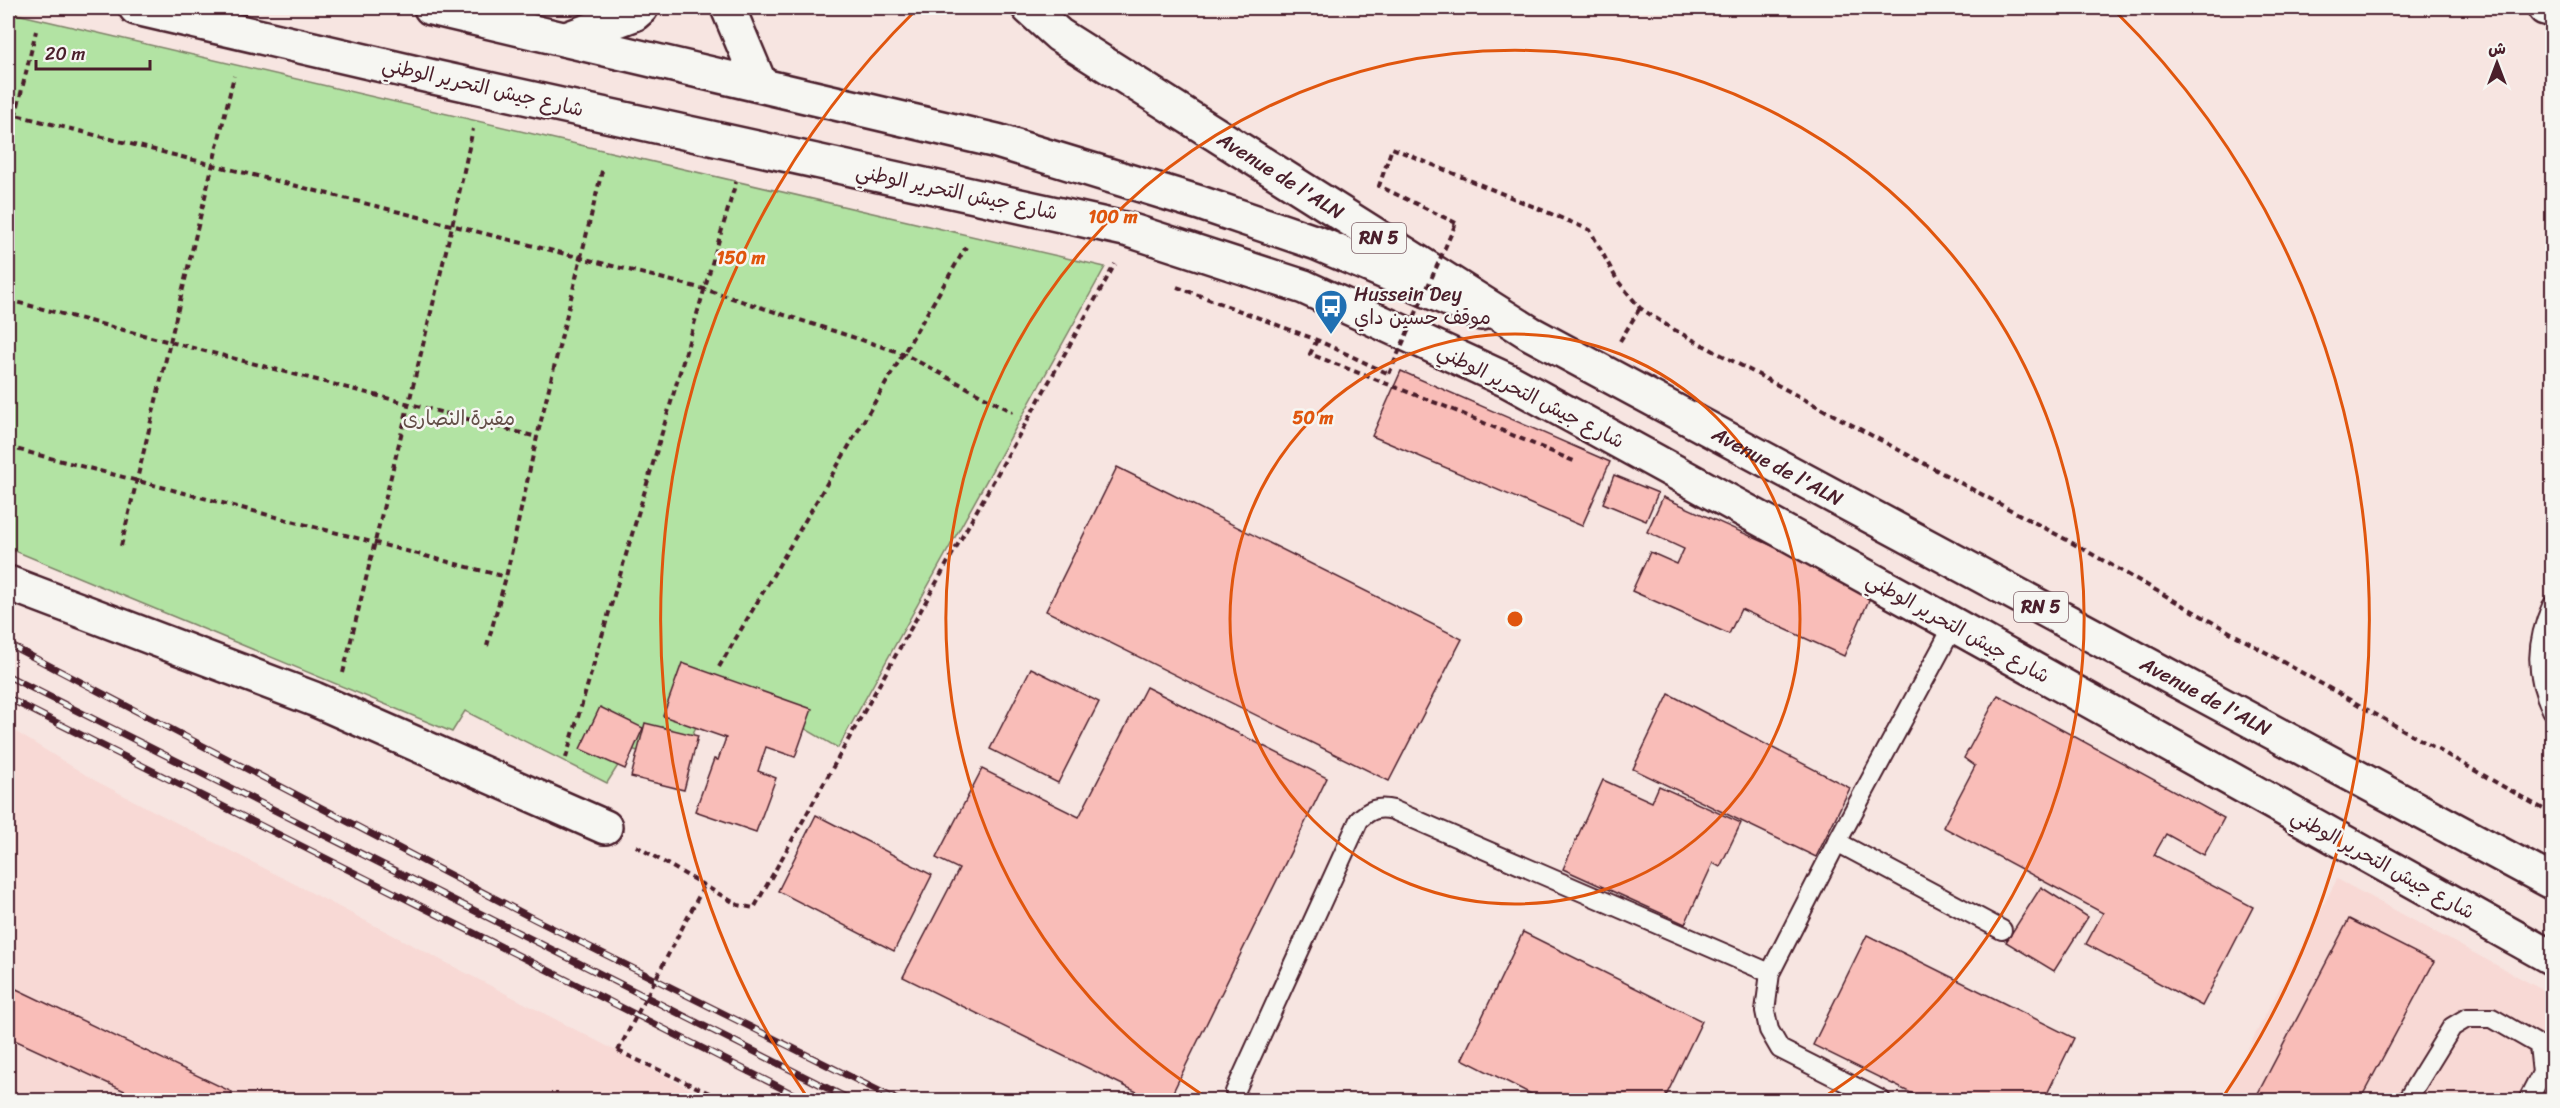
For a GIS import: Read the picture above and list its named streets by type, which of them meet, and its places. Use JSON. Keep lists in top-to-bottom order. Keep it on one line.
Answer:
{"streets":{"main road":["شارع جيش التحرير الوطني","Avenue de l'ALN","RN 5"]},"parks":["مقبرة النصارى"],"places":{"bus stop":["Hussein Dey موقف حسين داي"]},"scale_bar":"20 m","north":"top","rings":["100 m","150 m","50 m"]}
